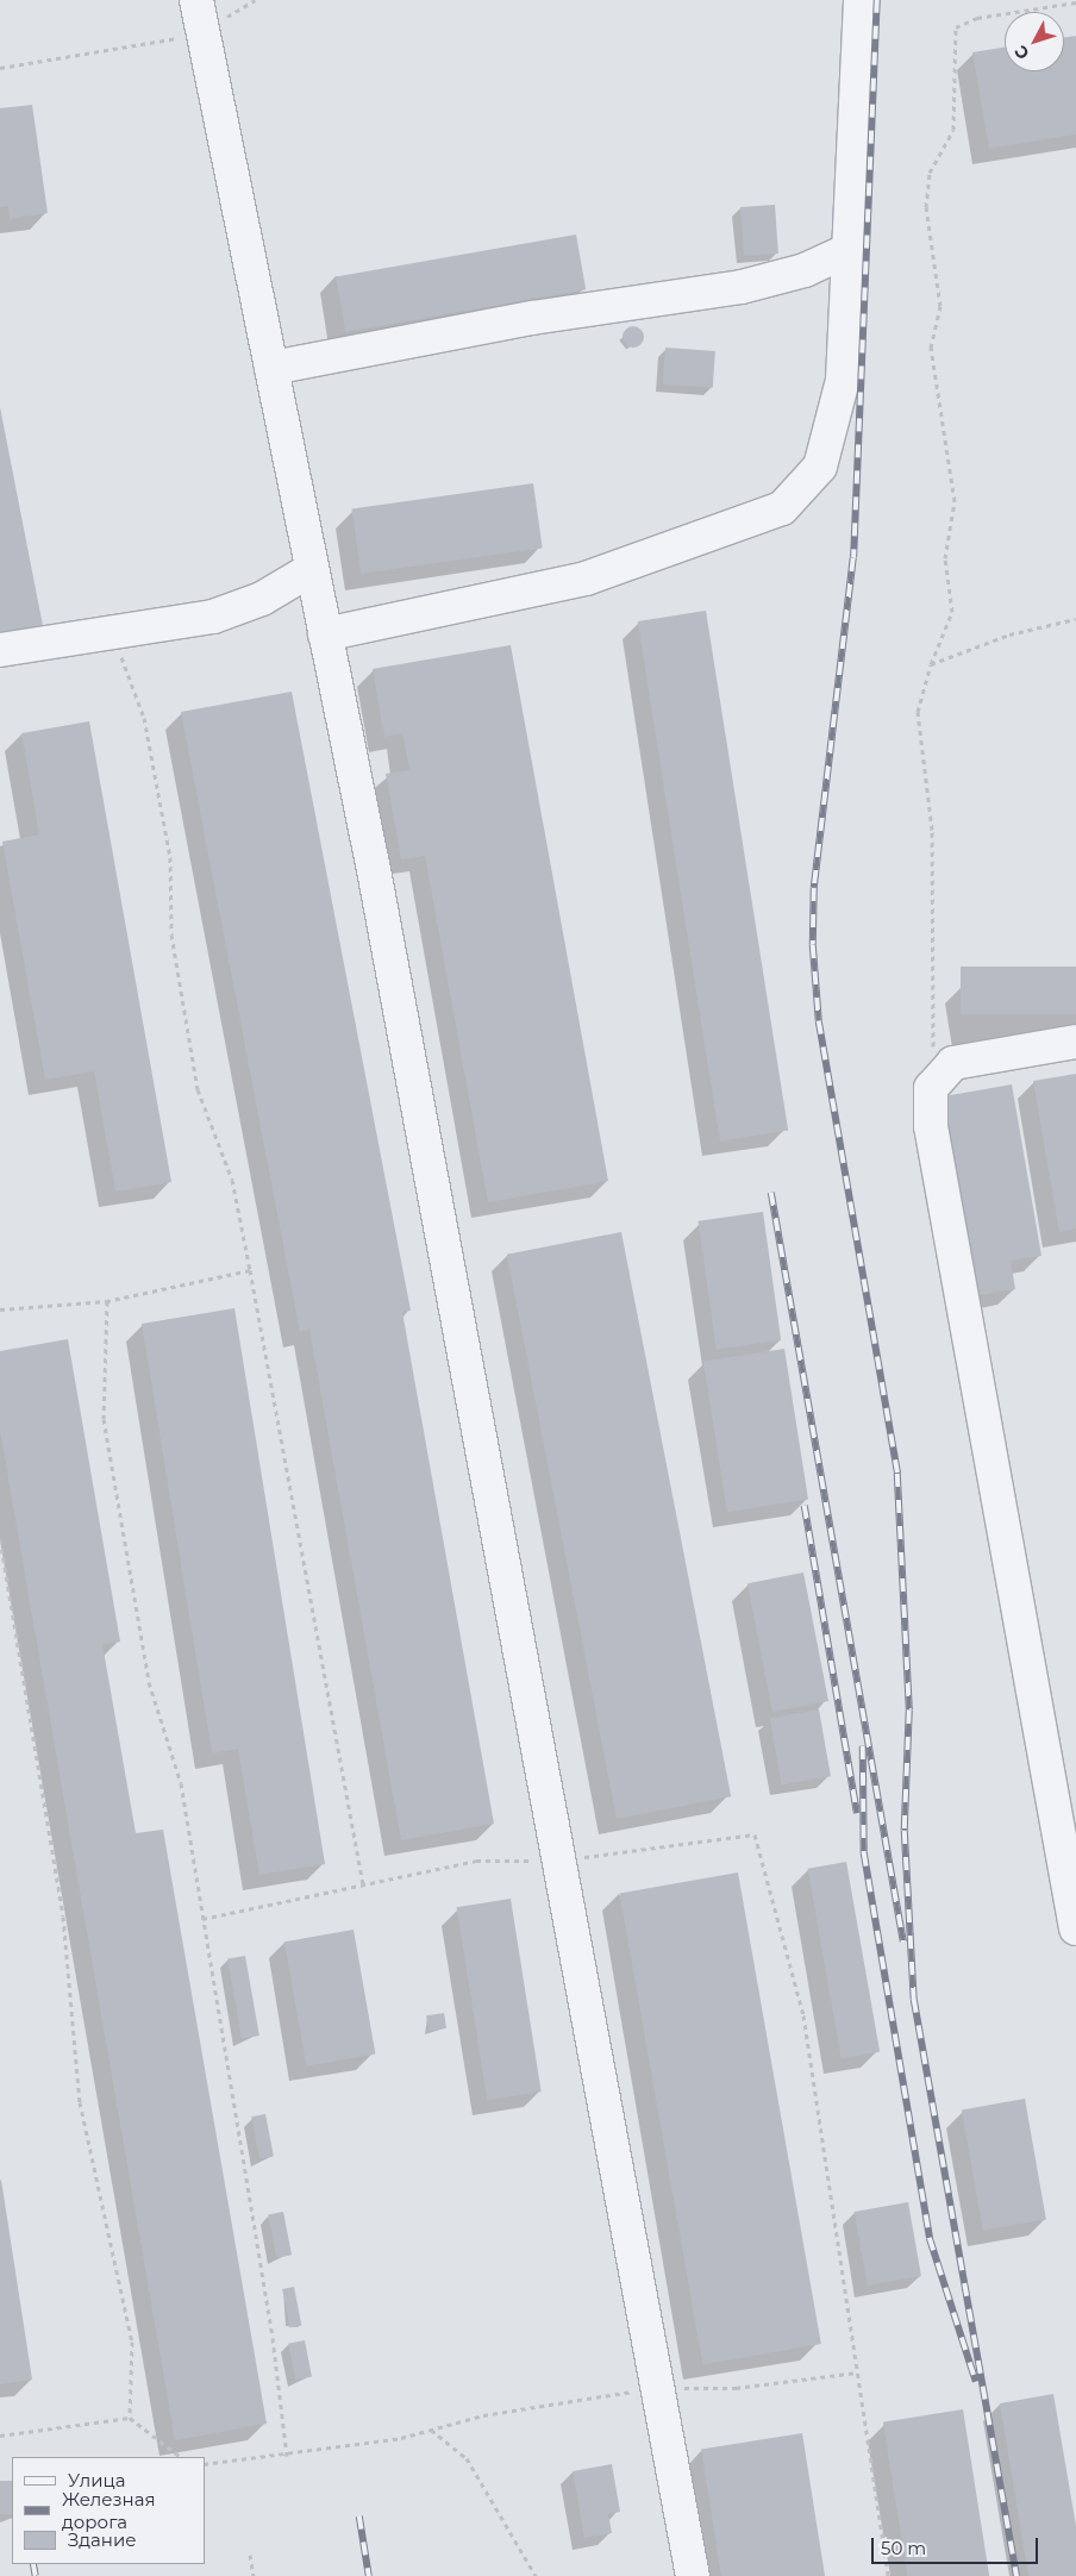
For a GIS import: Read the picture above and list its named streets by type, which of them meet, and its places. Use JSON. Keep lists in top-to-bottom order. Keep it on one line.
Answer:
{"legend":["Улица","Железная дорога","Здание"],"scale_bar":"50 m","north":"bottom left"}
